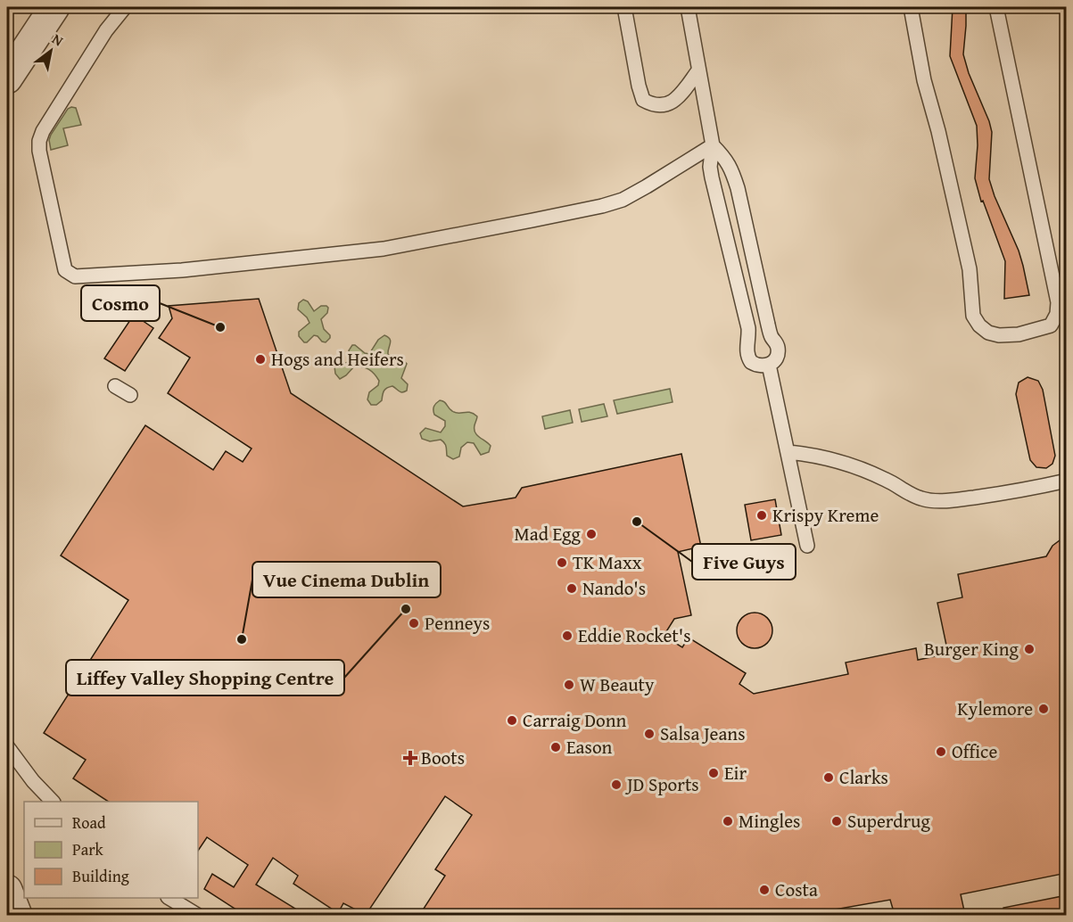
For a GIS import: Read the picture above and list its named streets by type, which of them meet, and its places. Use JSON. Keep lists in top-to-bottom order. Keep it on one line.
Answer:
{"places":{"other":["Cosmo","Hogs and Heifers","Krispy Kreme","Five Guys","Mad Egg","TK Maxx","Nando's","Liffey Valley Shopping Centre","Penneys","Eddie Rocket's","Vue Cinema Dublin","Burger King","W Beauty","Kylemore","Carraig Donn","Salsa Jeans","Eason","Office","Eir","Clarks","JD Sports","Mingles","Superdrug","Costa"],"health":["Boots"]},"legend":["Road","Park","Building"],"north":"top right"}
